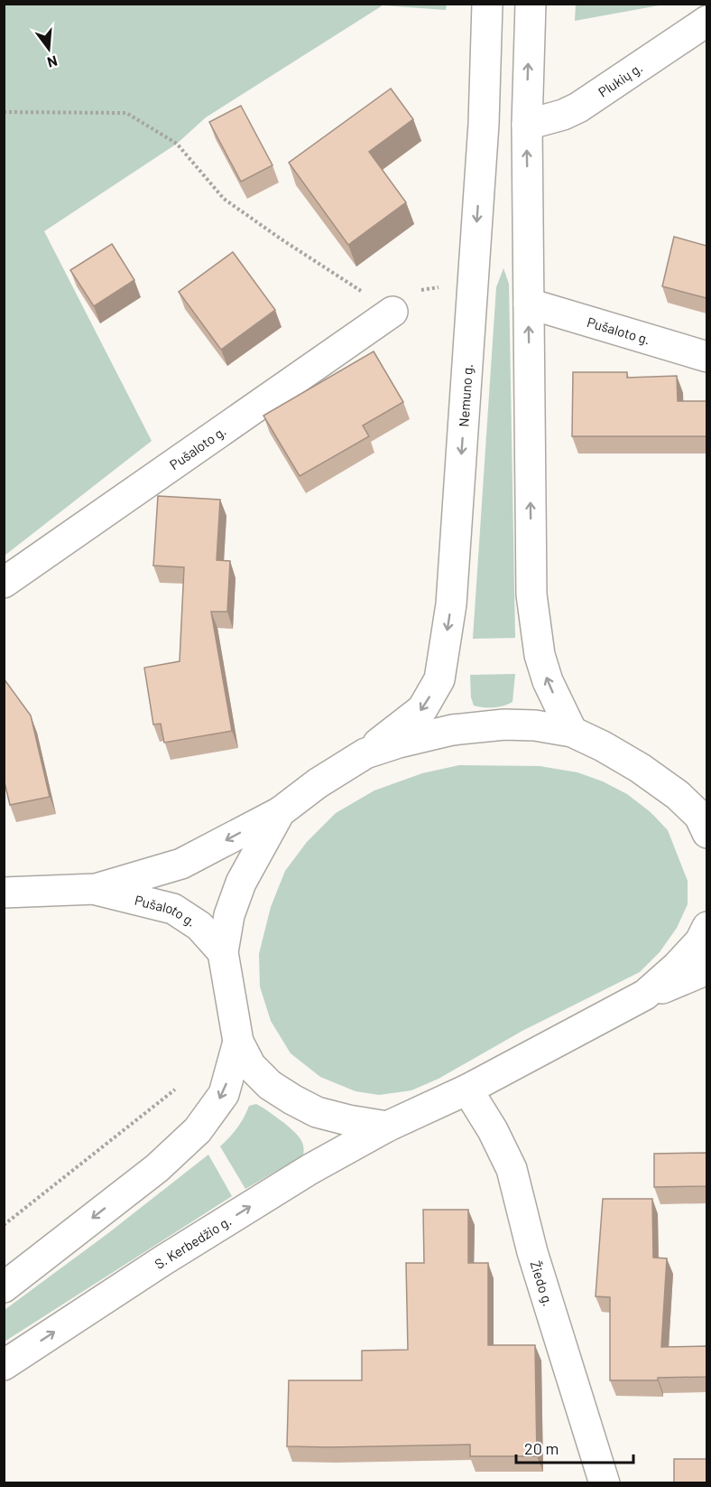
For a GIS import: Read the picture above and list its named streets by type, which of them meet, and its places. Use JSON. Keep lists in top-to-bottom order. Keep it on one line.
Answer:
{"streets":{"main road":["Plukių g.","Pušaloto g.","Nemuno g.","S. Kerbedžio g.","Žiedo g."]},"crossings":[["S. Kerbedžio g.","Žiedo g."]],"scale_bar":"20 m","north":"bottom"}
